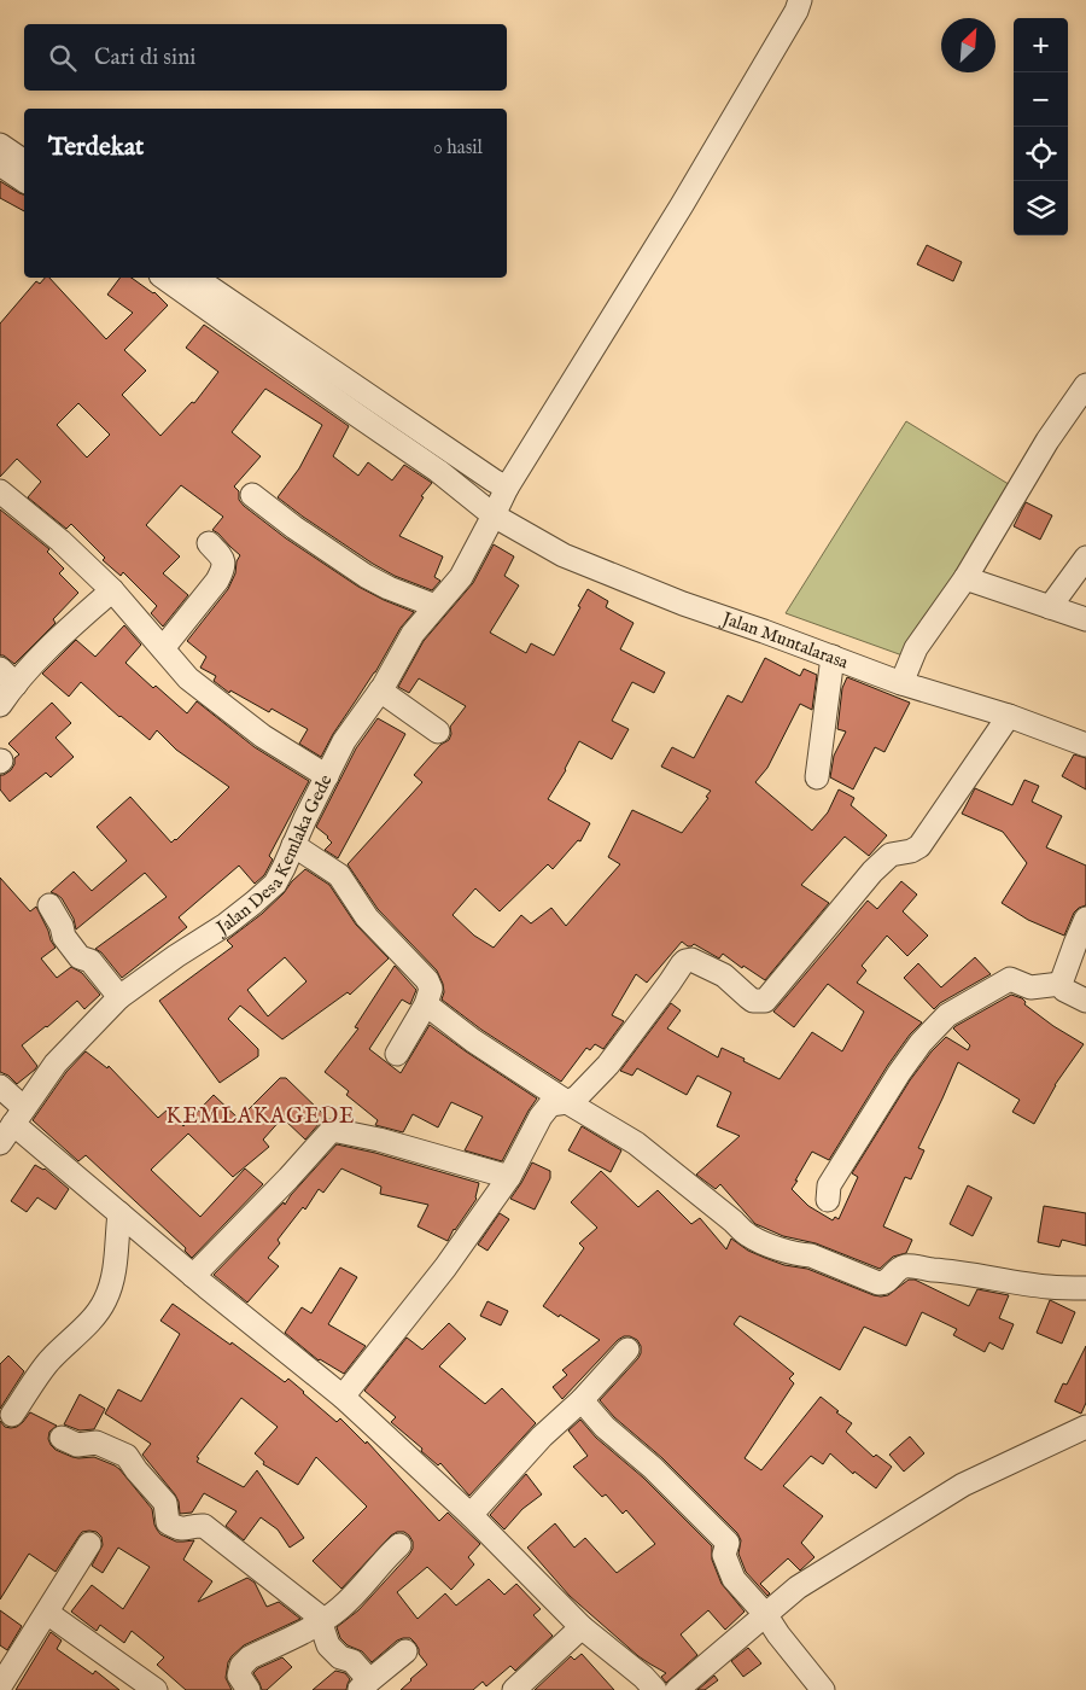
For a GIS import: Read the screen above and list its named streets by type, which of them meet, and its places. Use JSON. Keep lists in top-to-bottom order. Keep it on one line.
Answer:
{"streets":{"street":["Jalan Muntalarasa","Jalan Desa Kemlaka Gede"]},"crossings":[["Jalan Muntalarasa","Jalan Desa Kemlaka Gede"]],"districts":["KEMLAKAGEDE"],"north":"top right","page":{"map_buttons":["+","−"],"search":"Cari di sini","heading":["Terdekat","0 hasil"]}}
